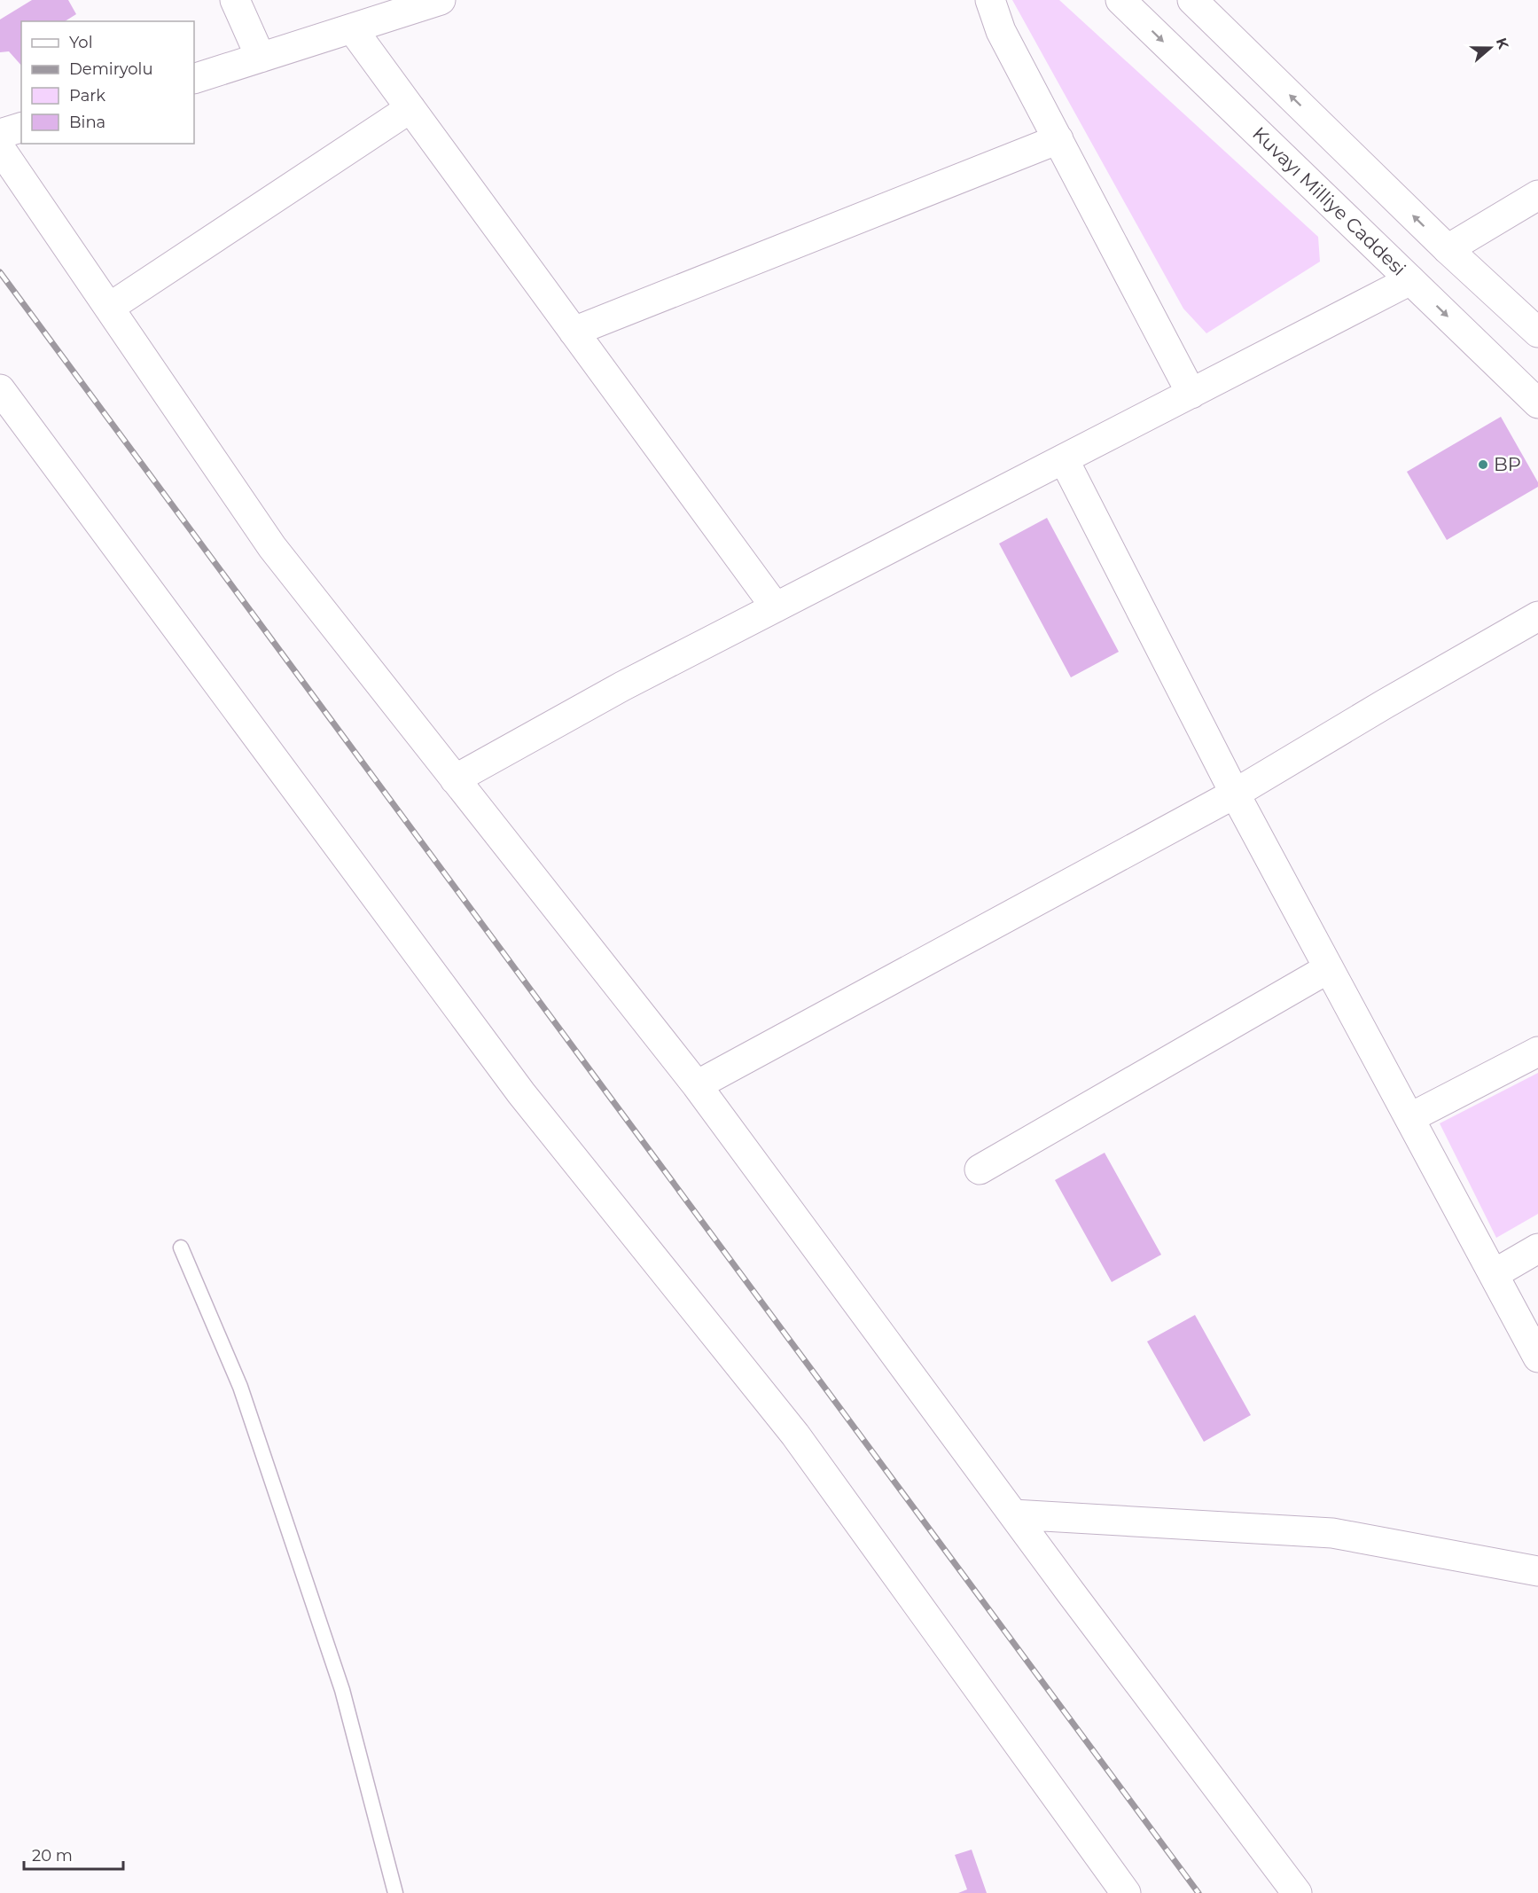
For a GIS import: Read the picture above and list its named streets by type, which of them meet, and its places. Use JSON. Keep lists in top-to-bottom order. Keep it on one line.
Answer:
{"streets":{"street":["Kuvayı Milliye Caddesi"]},"places":["BP"],"legend":["Yol","Demiryolu","Park","Bina"],"scale_bar":"20 m","north":"right"}
